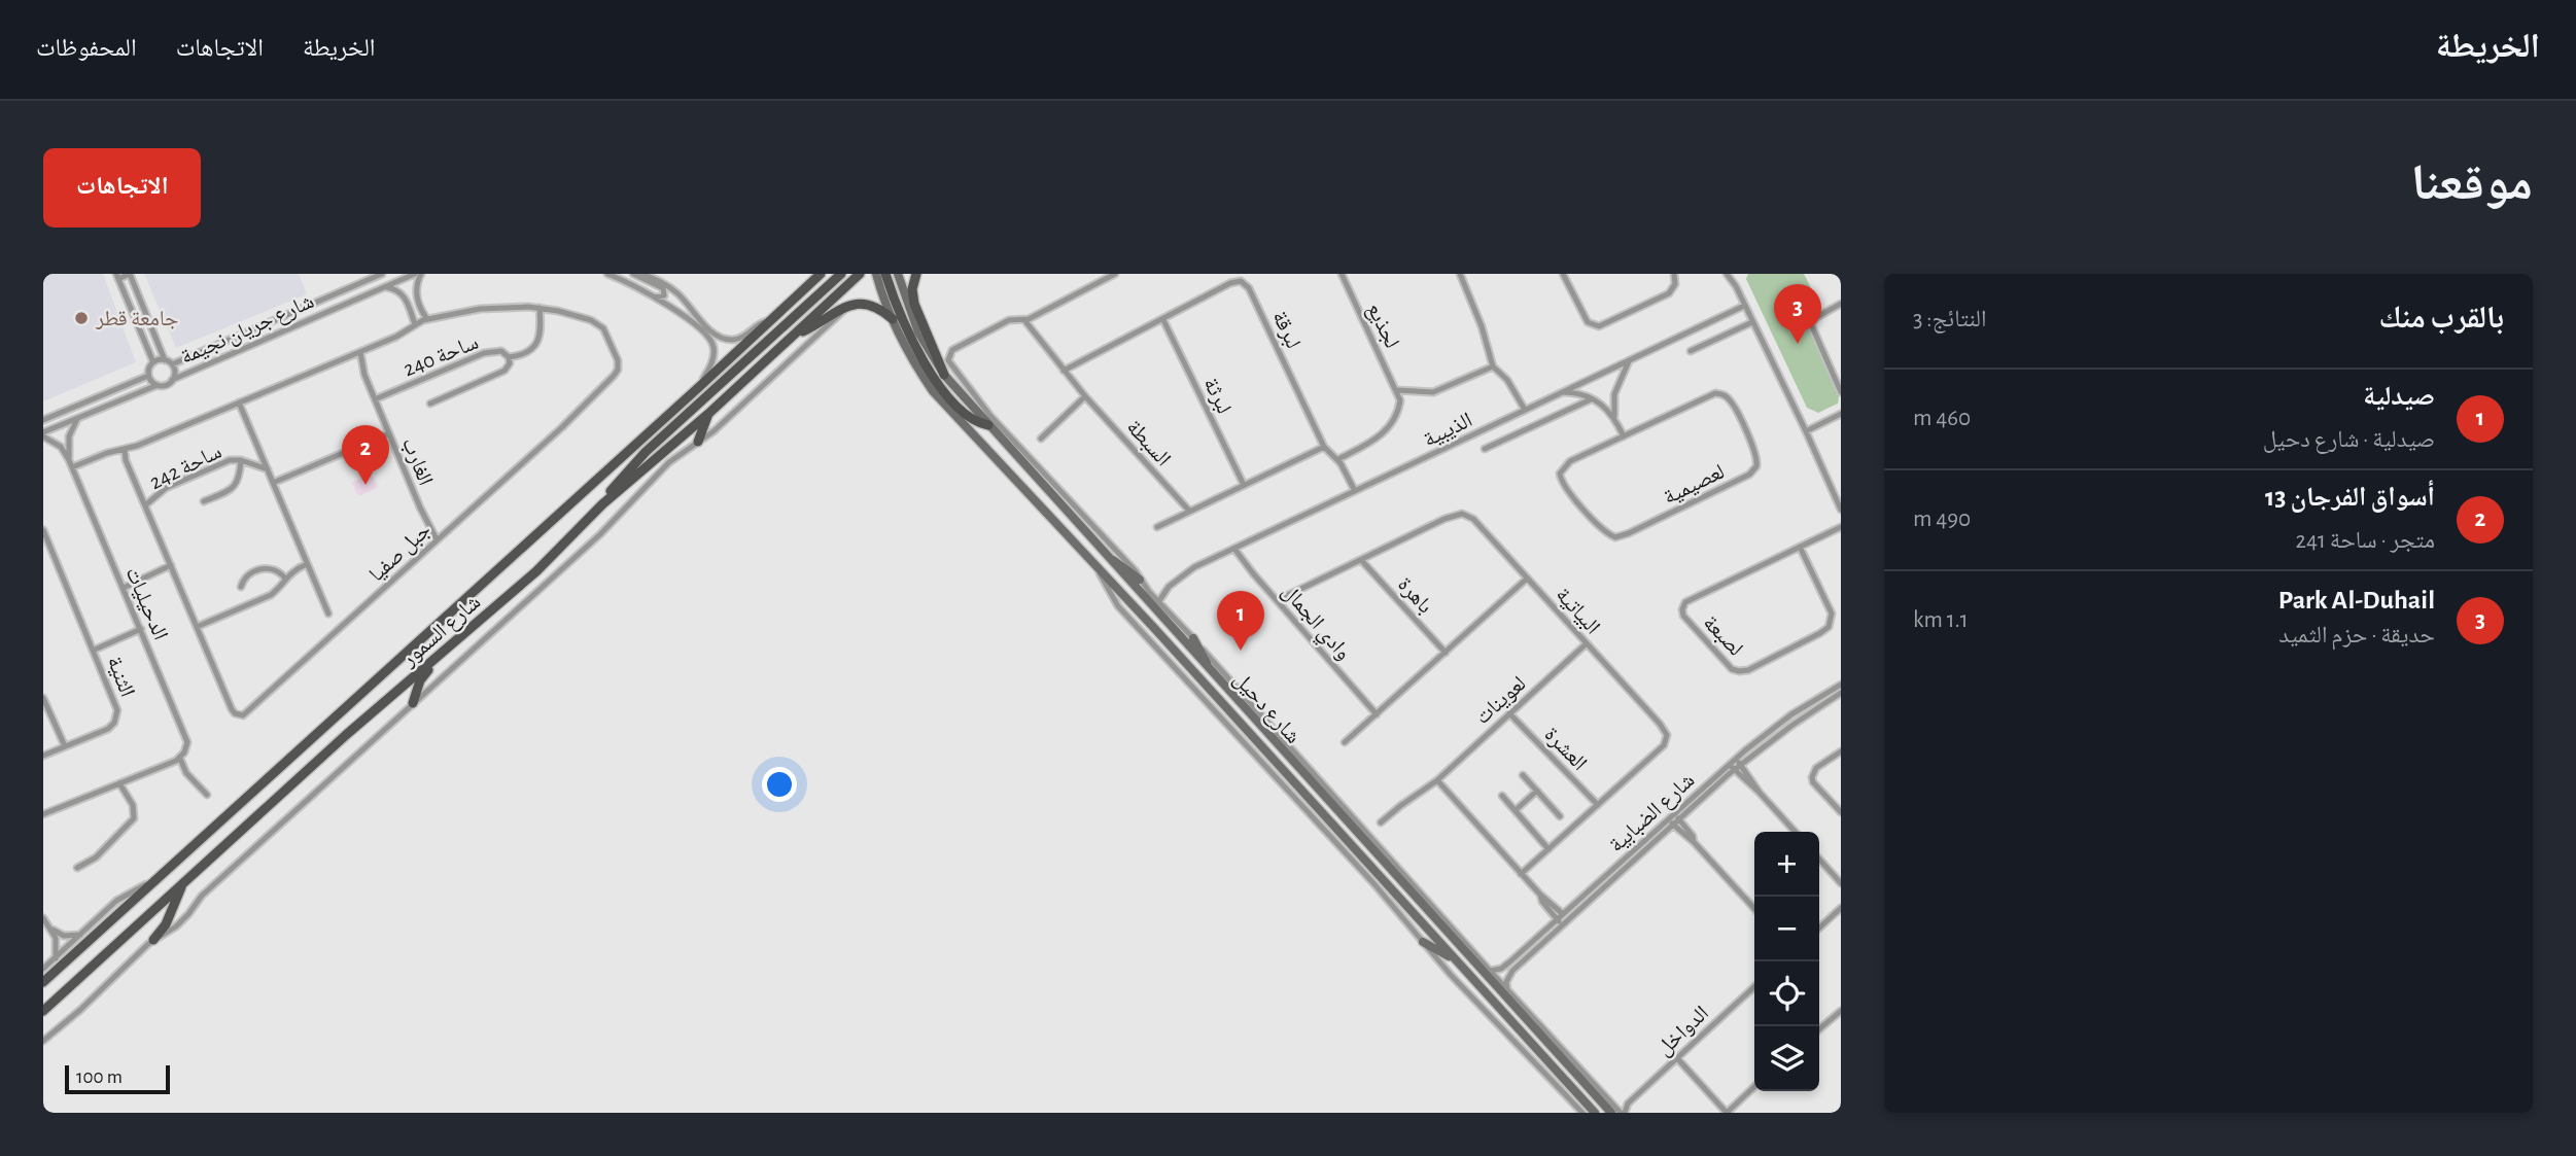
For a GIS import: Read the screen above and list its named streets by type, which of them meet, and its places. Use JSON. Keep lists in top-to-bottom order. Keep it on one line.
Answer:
{"streets":{"main road":["شارع السمور","شارع دحيل"],"street":["لجذيع","شارع جريان نجيمة","لبرقة","ساحة 240","لبرثة","الذيبية","السبطة","الغارب","ساحة 242","لعصيمية","جبل صفيا","باهرة","الدحيليات","البياتية","وادي الجمال","لصبعة","الثنية","لعوينات","العشرة","شارع الضبابية","الدواخل"]},"crossings":[["لبرقة","لبرثة"],["لبرقة","الذيبية"],["لبرقة","السبطة"],["ساحة 240","الغارب"],["الذيبية","وادي الجمال"],["الذيبية","شارع دحيل"],["السبطة","شارع دحيل"],["الغارب","جبل صفيا"],["ساحة 242","جبل صفيا"],["جبل صفيا","الدحيليات"],["باهرة","البياتية"],["الدحيليات","الثنية"],["البياتية","وادي الجمال"],["البياتية","لعوينات"],["البياتية","العشرة"],["لعوينات","العشرة"],["شارع دحيل","شارع الضبابية"],["شارع دحيل","الدواخل"]],"places":["جامعة قطر"],"scale_bar":"100 m","page":{"header":"الخريطة","nav":["الخريطة","الاتجاهات","المحفوظات"],"title":"موقعنا","buttons":"الاتجاهات","heading":["بالقرب منك","النتائج: 3"],"pins":["3","2","1"],"list":[{"mark":"1","name":"صيدلية","note":"صيدلية · شارع دحيل","value":"460 m"},{"mark":"2","name":"أسواق الفرجان 13","note":"متجر · ساحة 241","value":"490 m"},{"mark":"3","name":"Park Al-Duhail","note":"حديقة · حزم الثميد","value":"1.1 km"}],"map_buttons":["+","−"],"scale":"100 m"}}
